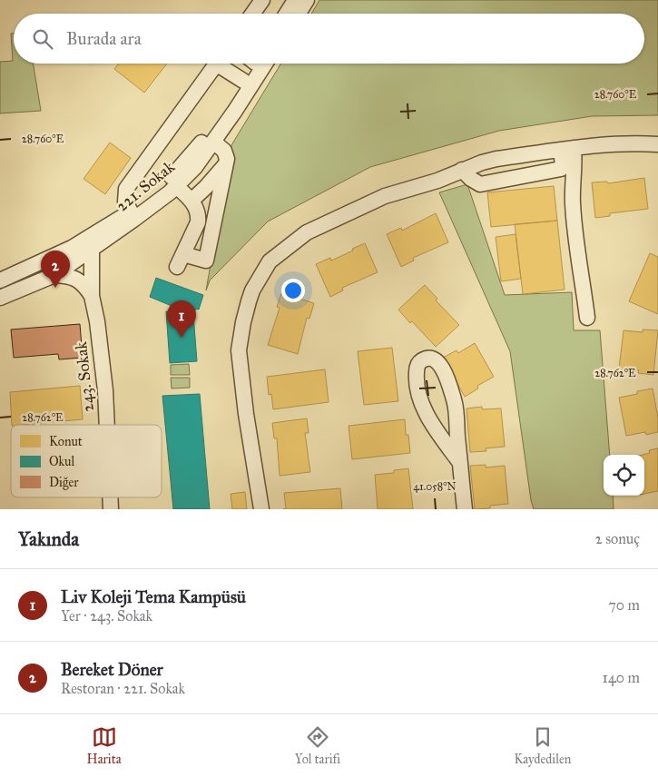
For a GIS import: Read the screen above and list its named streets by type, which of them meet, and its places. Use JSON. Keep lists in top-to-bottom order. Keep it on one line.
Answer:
{"streets":{"street":["221. Sokak","243. Sokak"]},"crossings":[["221. Sokak","243. Sokak"]],"legend":["Konut","Okul","Diğer"],"page":{"search":"Burada ara","pins":["2","1"],"heading":["Yakında","2 sonuç"],"list":[{"mark":"1","name":"Liv Koleji Tema Kampüsü","note":"Yer · 243. Sokak","value":"70 m"},{"mark":"2","name":"Bereket Döner","note":"Restoran · 221. Sokak","value":"140 m"}],"nav":["Harita","Yol tarifi","Kaydedilen"]},"coordinates":["28.760°E","28.762°E","41.058°N"]}
